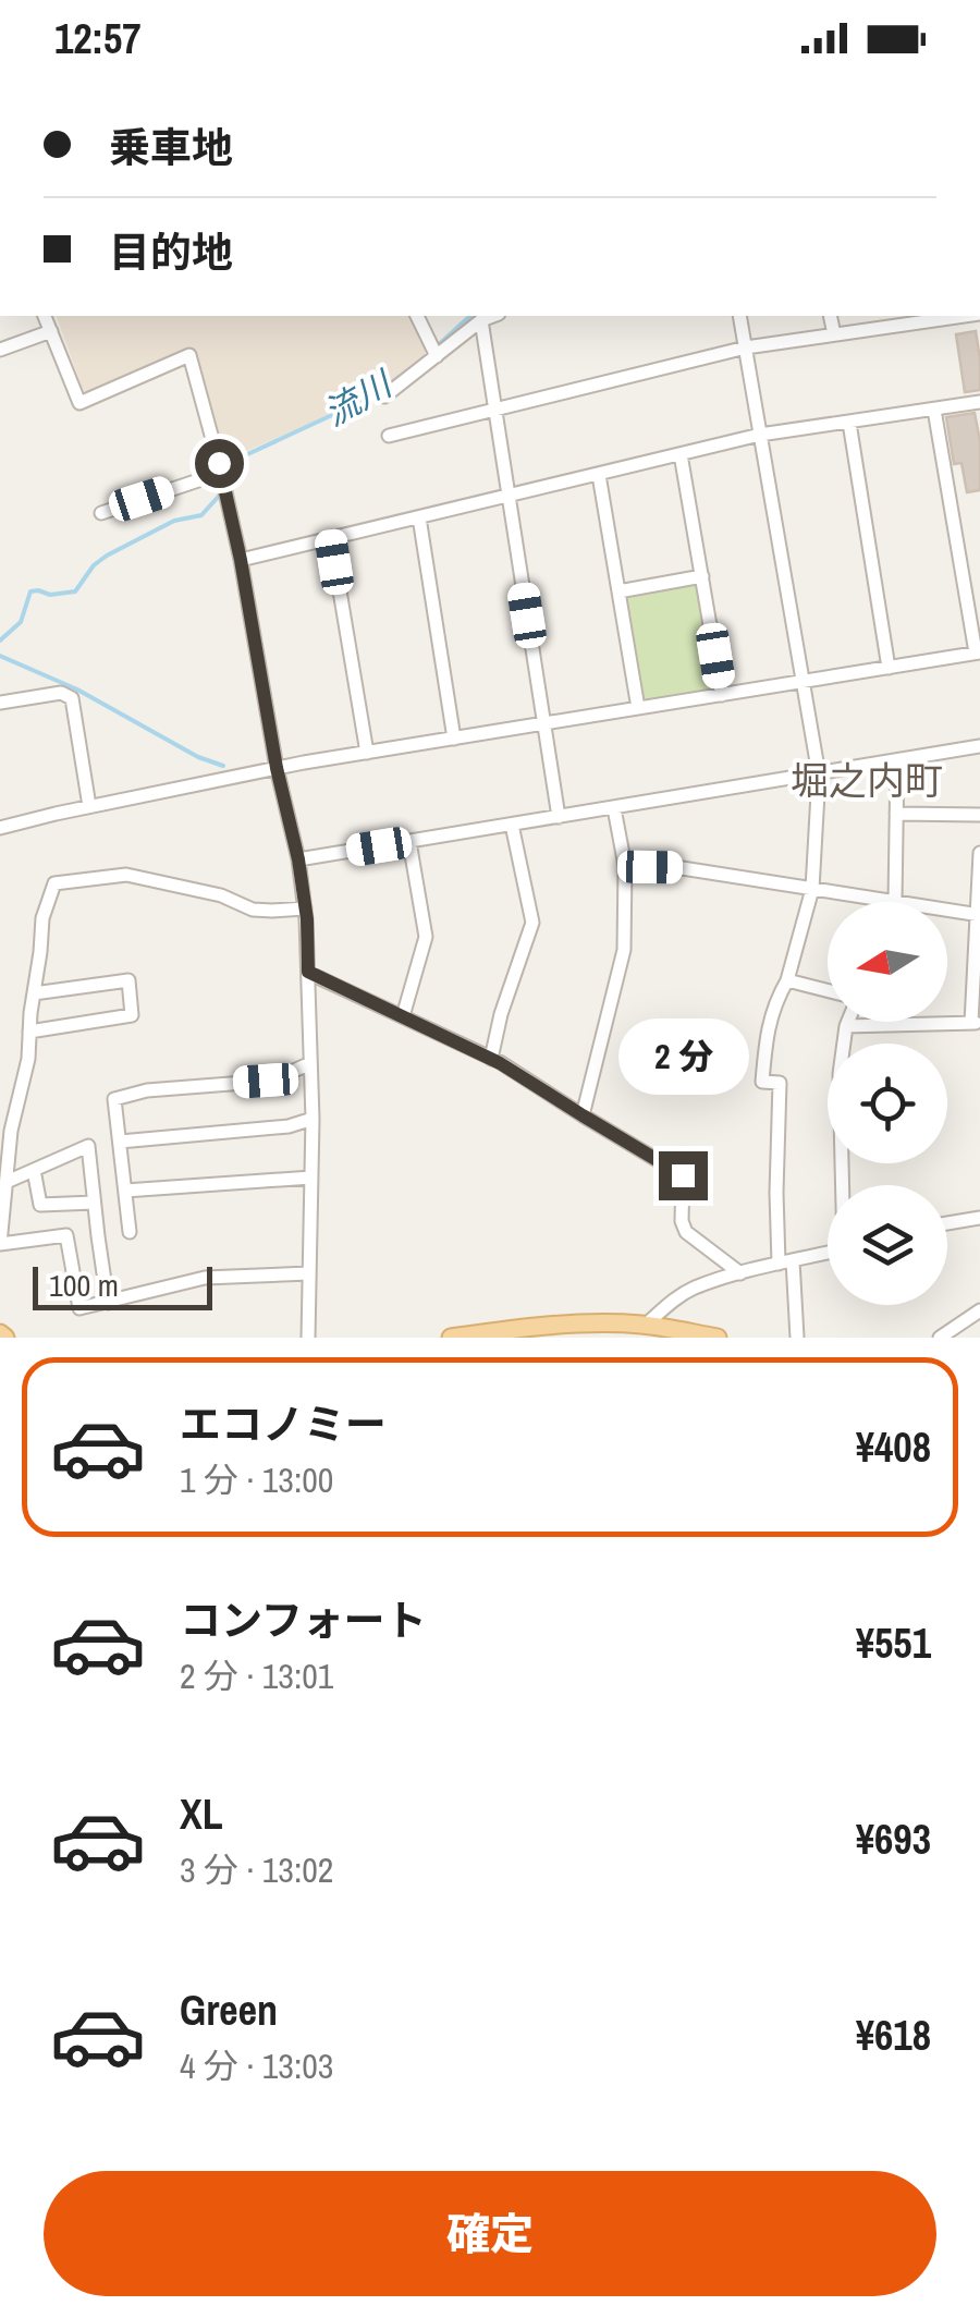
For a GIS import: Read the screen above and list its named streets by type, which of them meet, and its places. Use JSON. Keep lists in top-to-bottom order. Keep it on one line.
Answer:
{"districts":["堀之内町"],"water":["流川"],"scale_bar":"100 m","north":"left","page":{"status":"12:57","banner":["乗車地","目的地"],"bubble":"2 分","scale":"100 m","list":[{"name":"エコノミー","note":"1 分 · 13:00","value":"¥408"},{"name":"コンフォート","note":"2 分 · 13:01","value":"¥551"},{"name":"XL","note":"3 分 · 13:02","value":"¥693"},{"name":"Green","note":"4 分 · 13:03","value":"¥618"}],"buttons":"確定"}}
